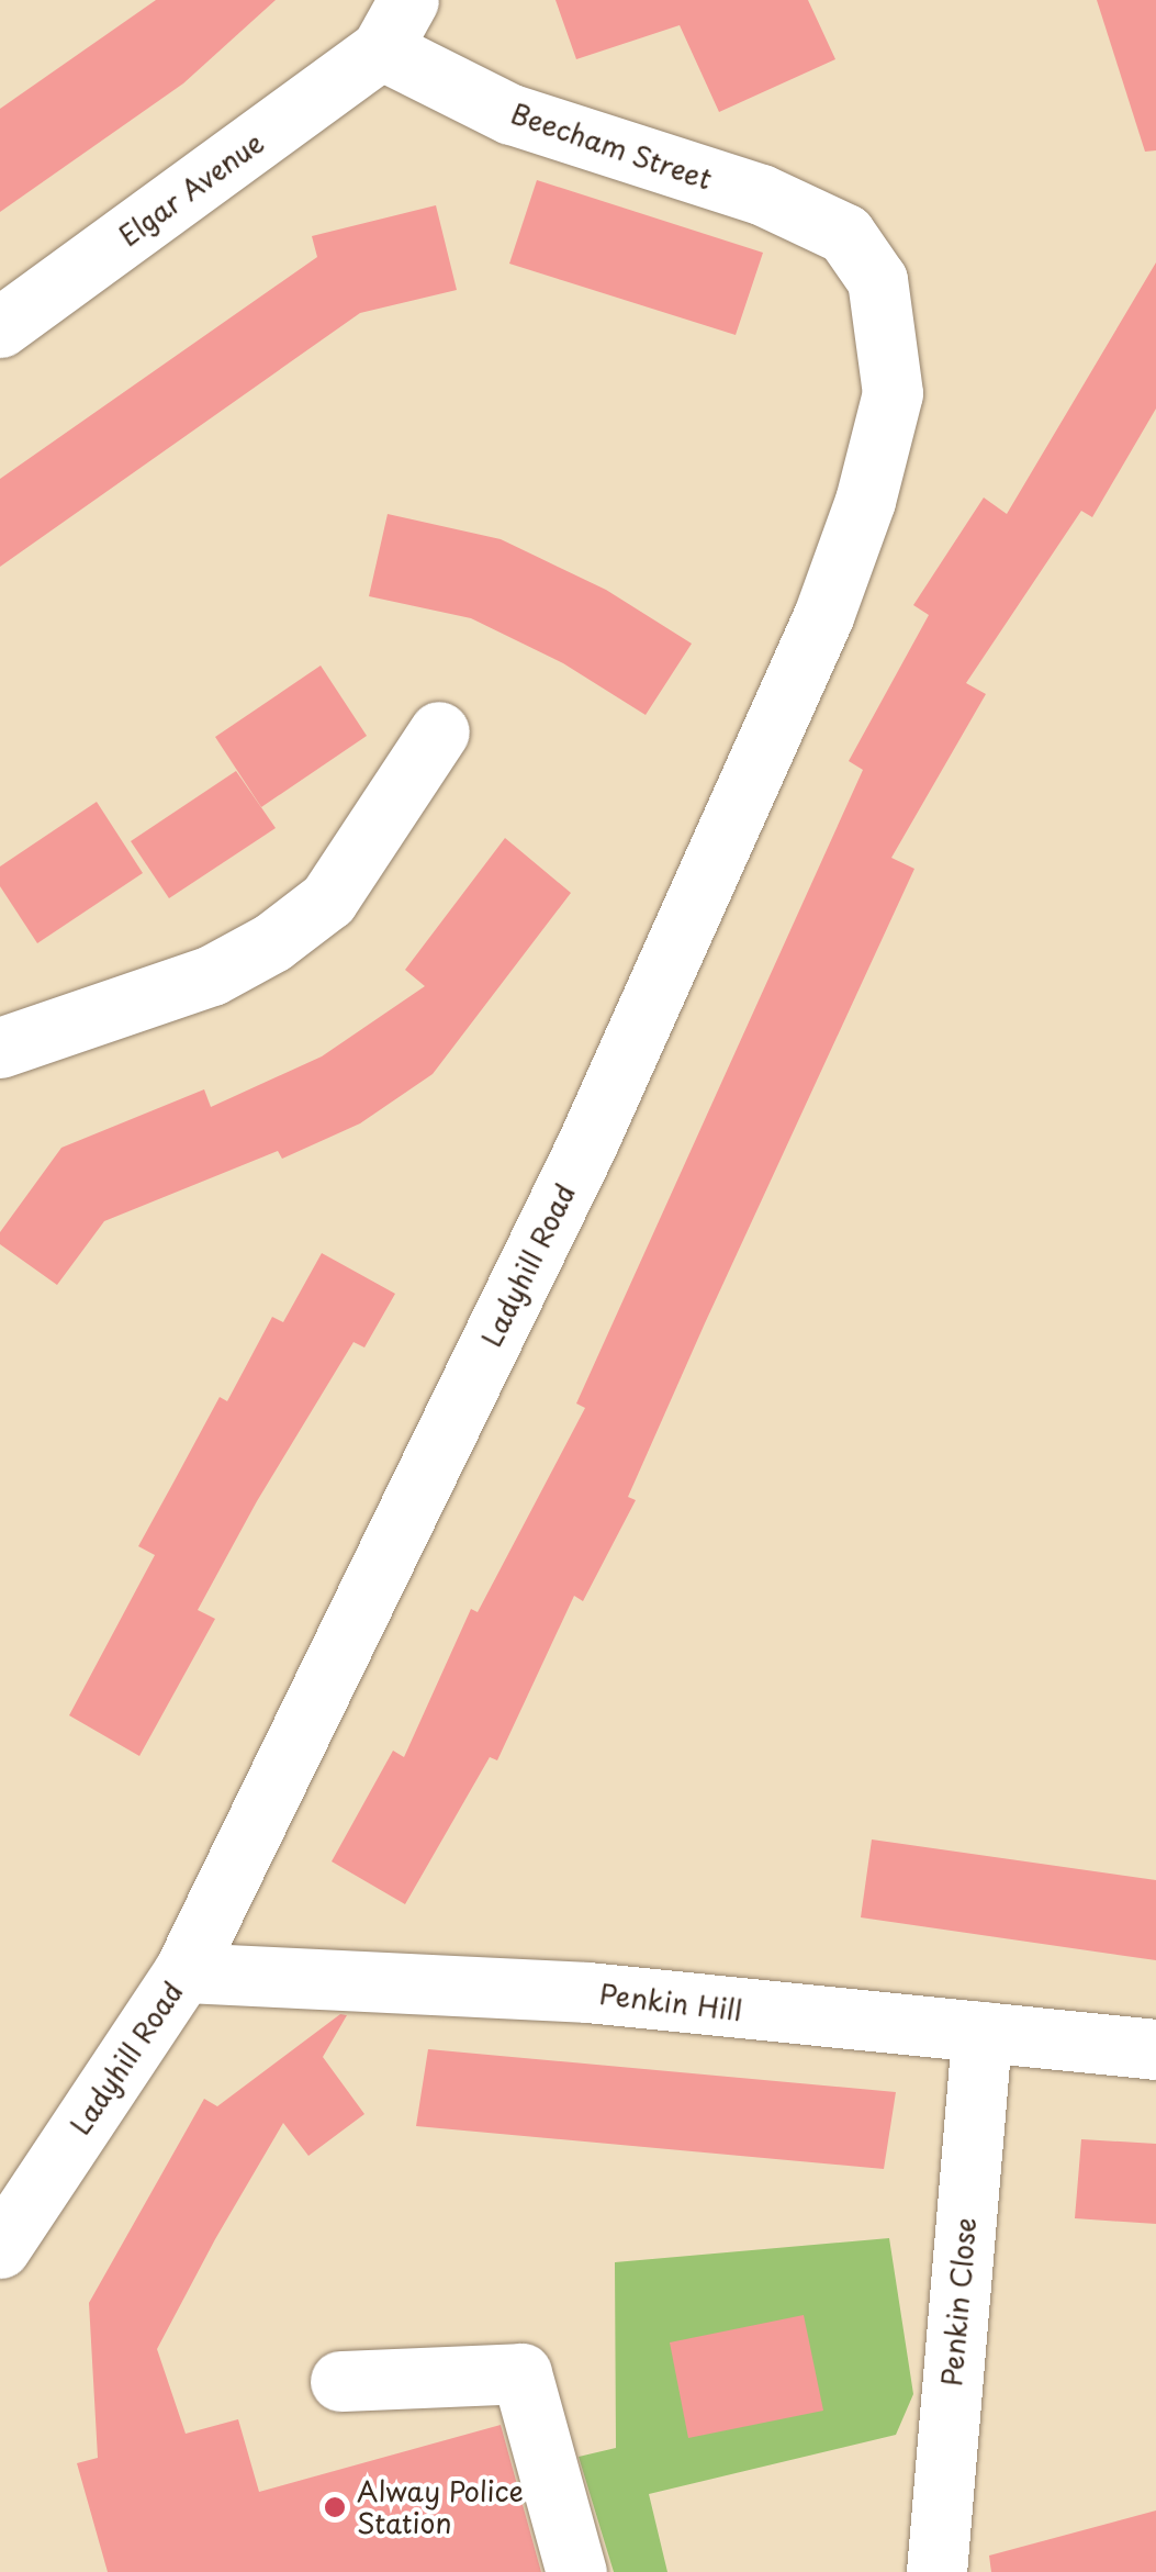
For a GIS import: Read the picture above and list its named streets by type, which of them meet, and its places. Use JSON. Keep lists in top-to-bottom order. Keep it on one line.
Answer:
{"streets":{"street":["Beecham Street","Elgar Avenue","Ladyhill Road","Penkin Hill","Penkin Close"]},"crossings":[["Beecham Street","Elgar Avenue"],["Beecham Street","Ladyhill Road"],["Ladyhill Road","Penkin Hill"],["Penkin Hill","Penkin Close"]],"places":["Alway Police Station"]}
